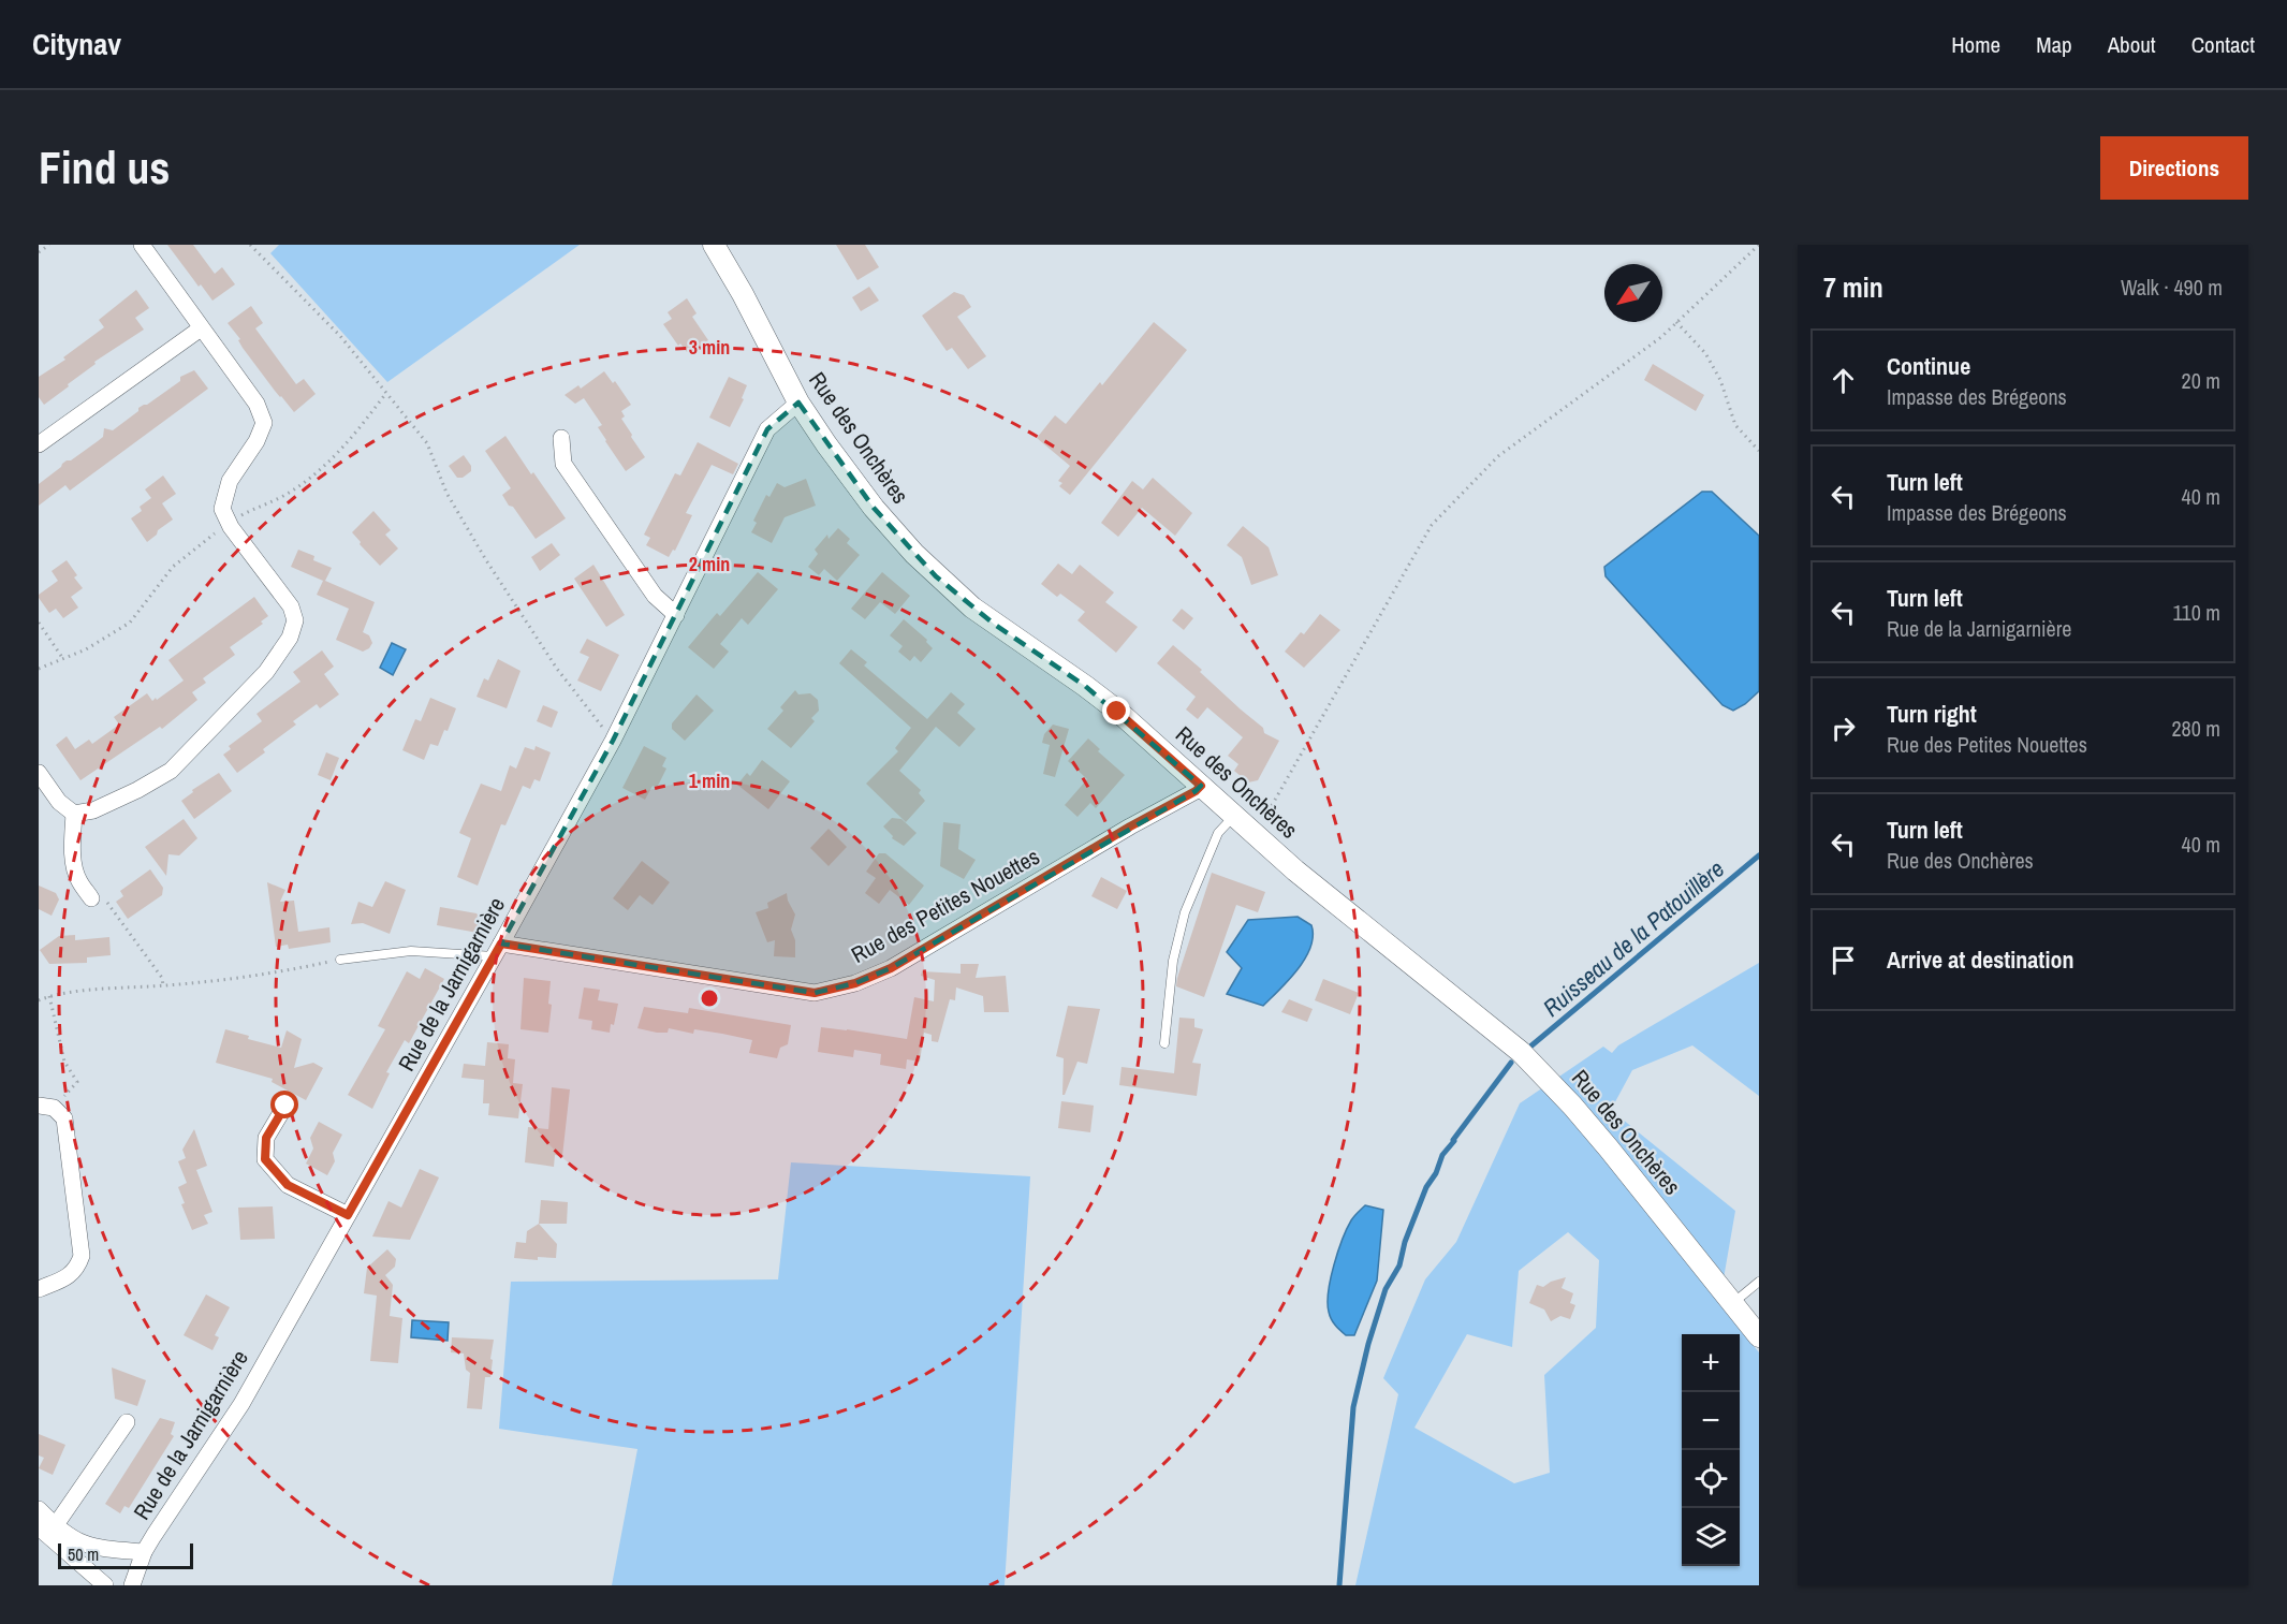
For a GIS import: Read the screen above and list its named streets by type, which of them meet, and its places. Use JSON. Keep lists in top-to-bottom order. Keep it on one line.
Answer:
{"streets":{"street":["Rue des Onchères","Rue des Petites Nouettes","Rue de la Jarnigarnière"]},"crossings":[["Rue des Onchères","Rue des Petites Nouettes"],["Rue des Onchères","Rue de la Jarnigarnière"],["Rue des Petites Nouettes","Rue de la Jarnigarnière"]],"water":["Ruisseau de la Patouillère"],"scale_bar":"50 m","north":"bottom left","page":{"header":"Citynav","nav":["Home","Map","About","Contact"],"buttons":"Directions","title":"Find us","heading":["7 min","Walk · 490 m"],"list":[["Continue","Impasse des Brégeons","20 m"],["Turn left","Impasse des Brégeons","40 m"],["Turn left","Rue de la Jarnigarnière","110 m"],["Turn right","Rue des Petites Nouettes","280 m"],["Turn left","Rue des Onchères","40 m"],"Arrive at destination"],"map_buttons":["+","−"],"scale":"50 m"},"rings":["3 min","2 min","1 min"]}
